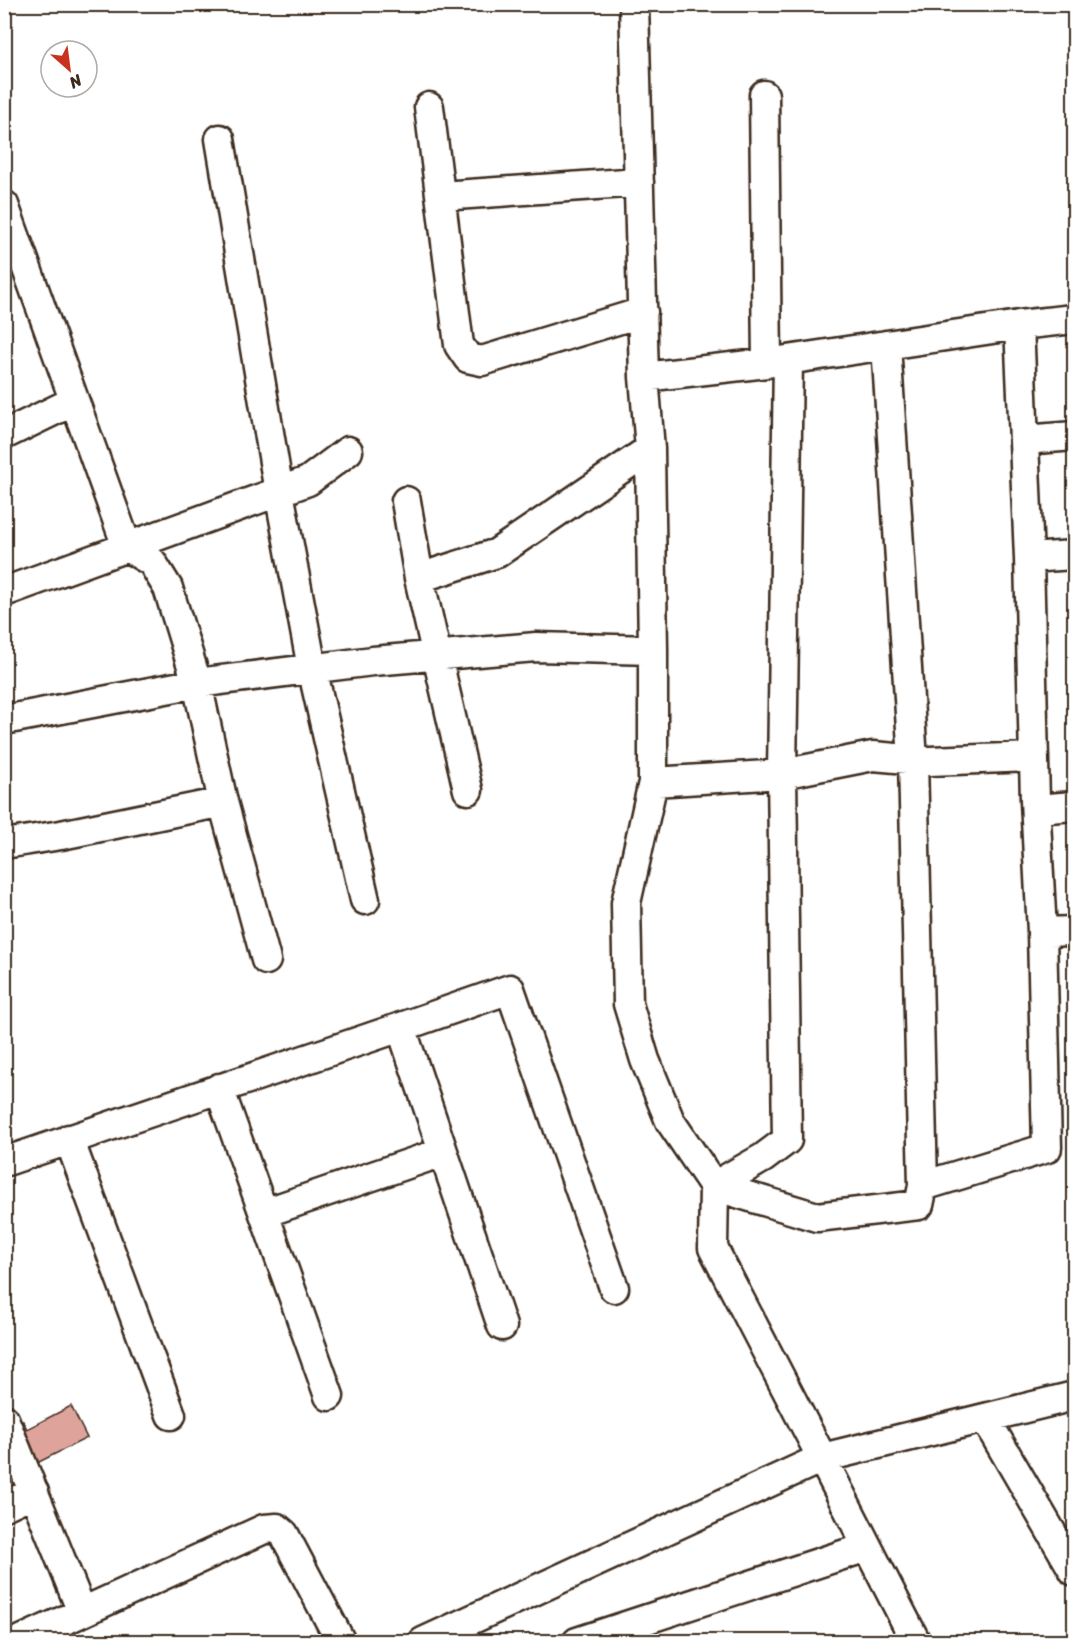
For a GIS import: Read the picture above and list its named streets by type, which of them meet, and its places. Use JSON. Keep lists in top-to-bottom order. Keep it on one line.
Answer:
{"north":"bottom right"}
